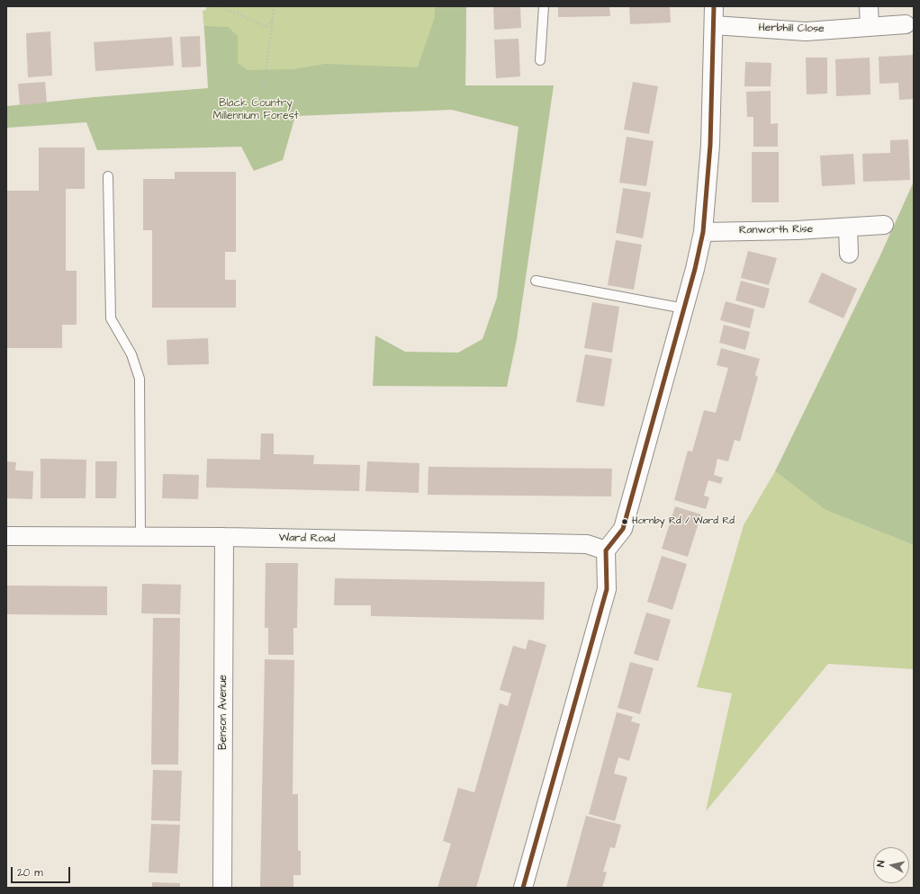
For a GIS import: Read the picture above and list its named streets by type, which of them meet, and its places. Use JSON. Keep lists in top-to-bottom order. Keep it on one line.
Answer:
{"streets":{"street":["Herbhill Close","Ranworth Rise","Ward Road","Benson Avenue"]},"crossings":[["Ward Road","Benson Avenue"]],"parks":["Black Country Millennium Forest"],"places":["Hornby Rd / Ward Rd"],"scale_bar":"20 m","north":"left"}
